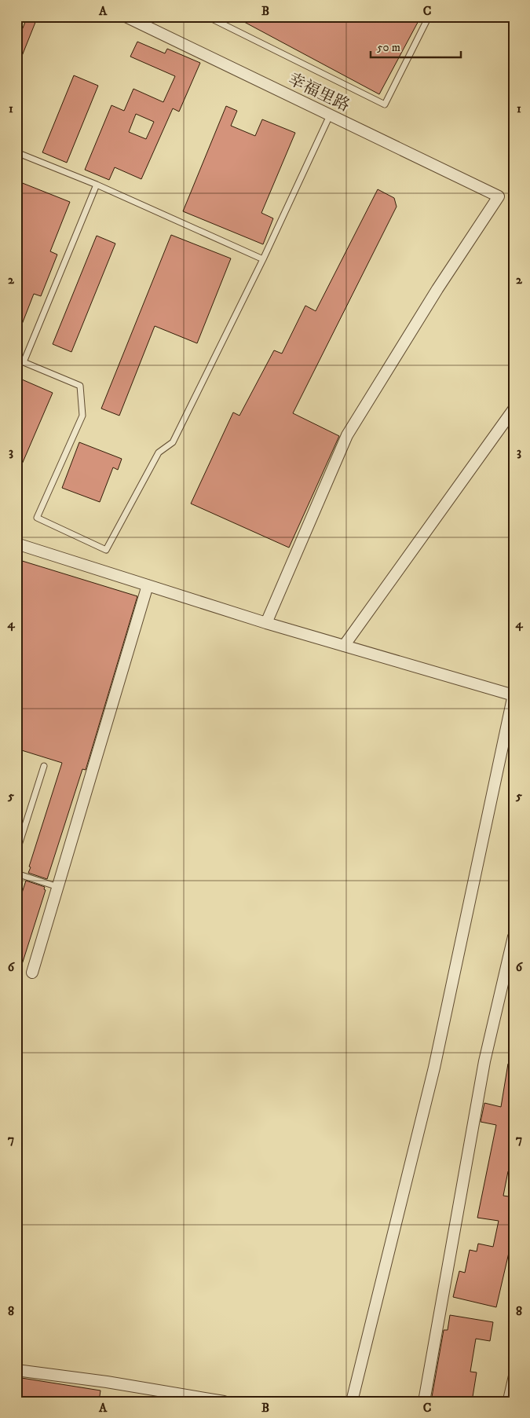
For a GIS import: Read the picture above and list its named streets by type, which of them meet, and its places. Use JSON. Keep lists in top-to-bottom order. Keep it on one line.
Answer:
{"streets":{"street":["幸福里路"]},"scale_bar":"50 m","grid":{"columns":["A","B","C"],"rows":["1","2","3","4","5","6","7","8"]}}
